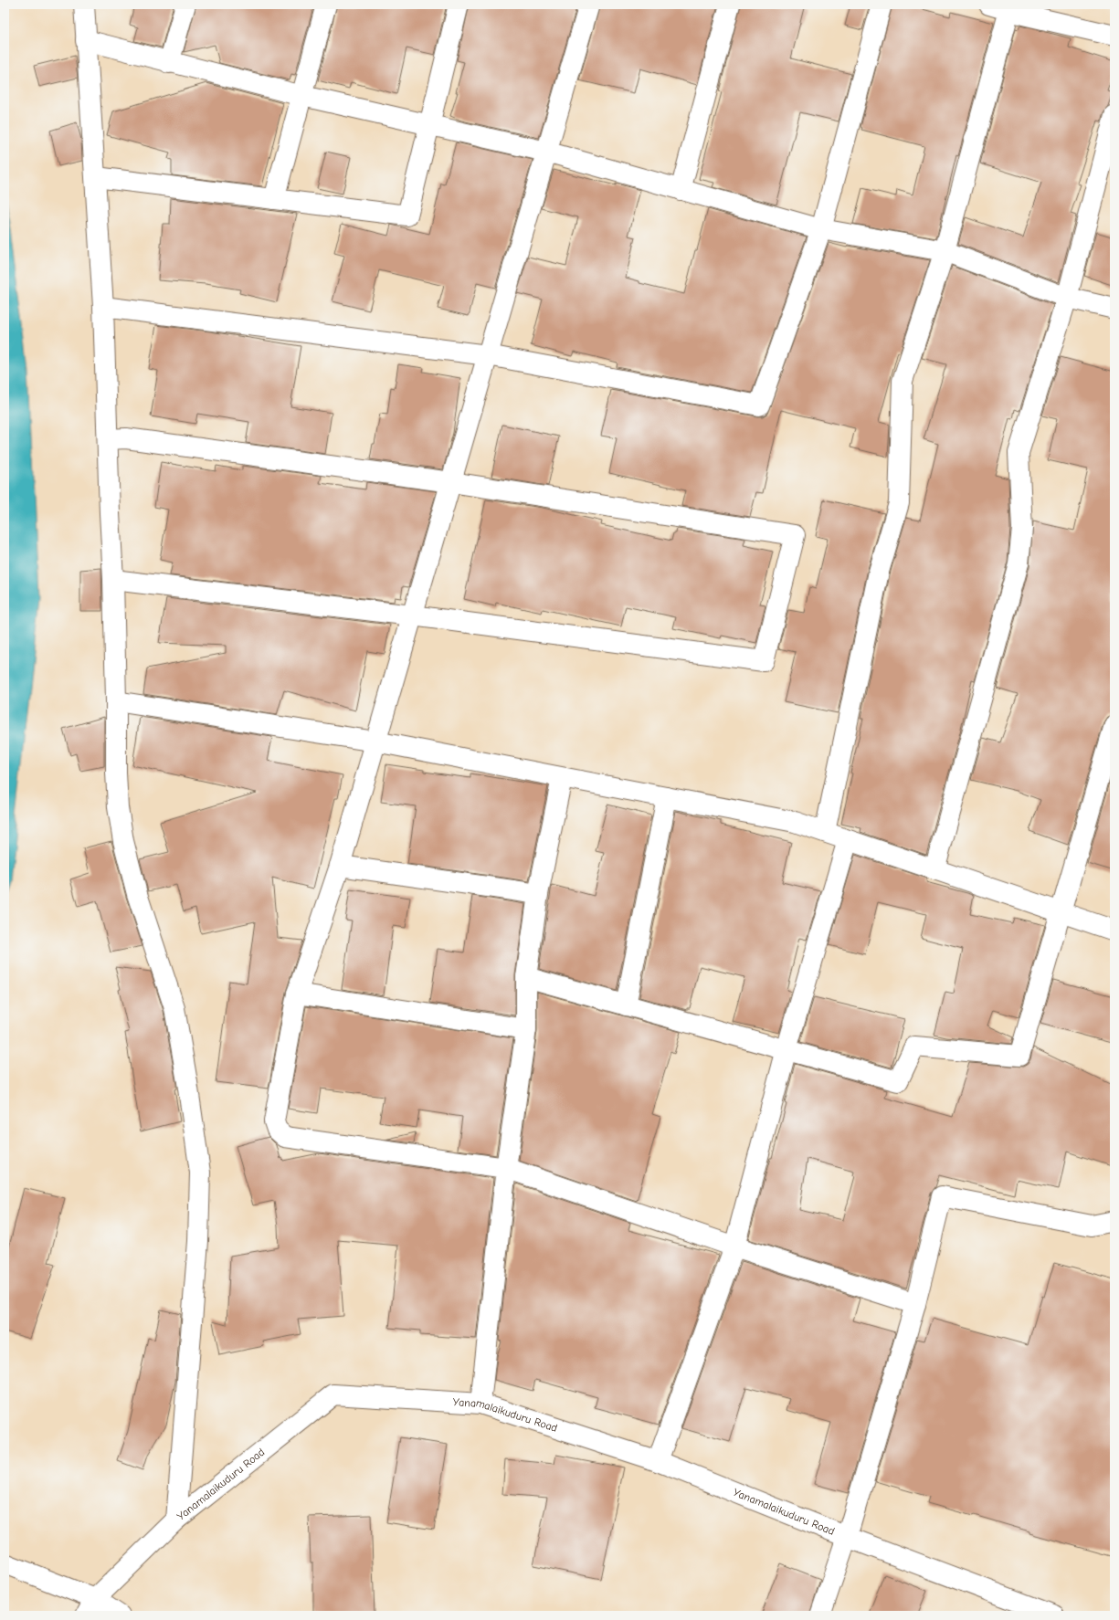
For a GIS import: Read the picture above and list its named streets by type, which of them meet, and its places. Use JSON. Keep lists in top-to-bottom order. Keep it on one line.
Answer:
{"streets":{"street":["Yanamalaikuduru Road"]}}
